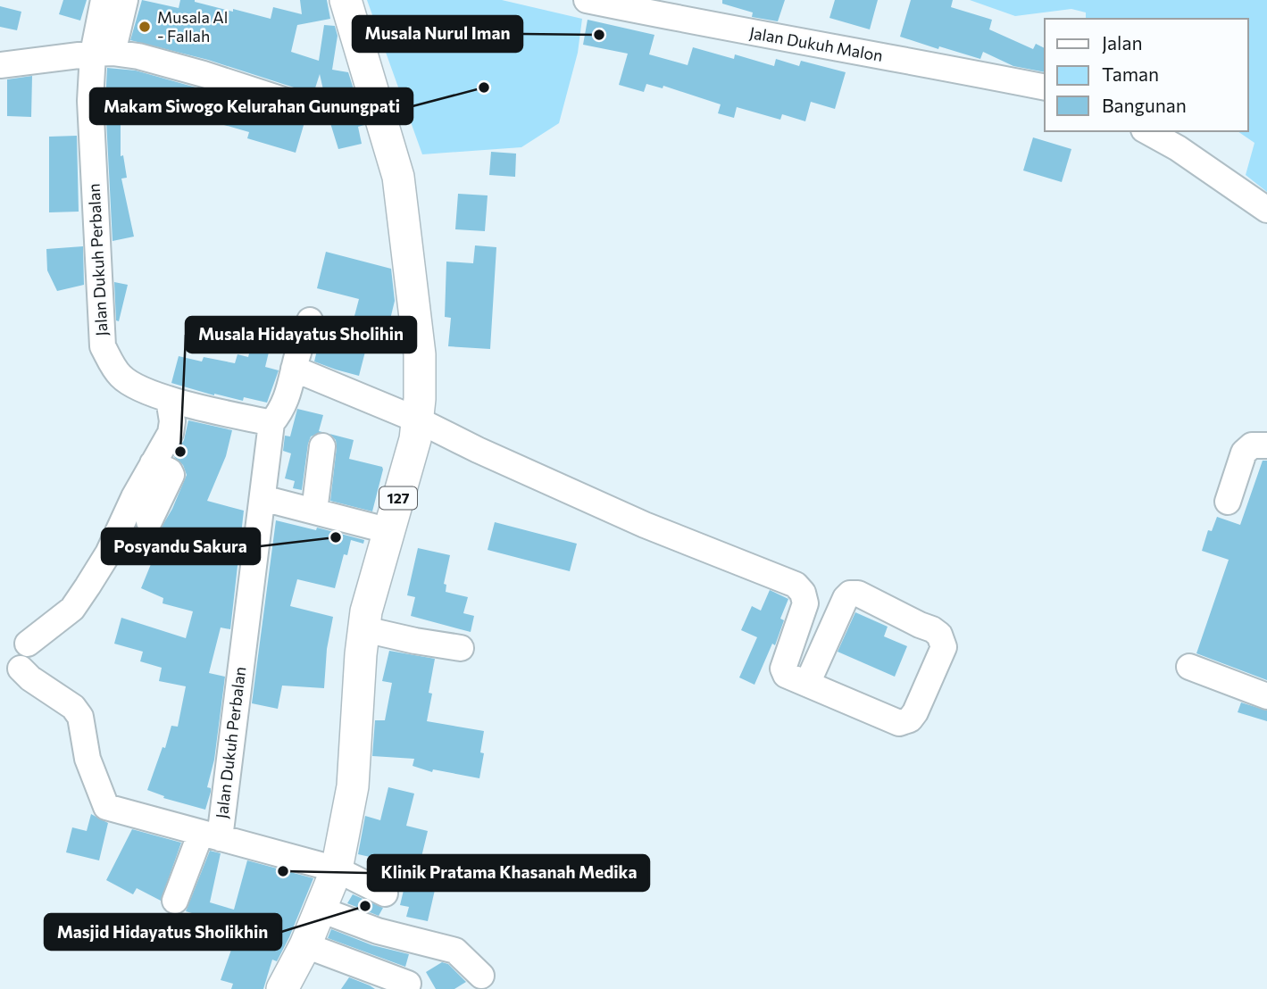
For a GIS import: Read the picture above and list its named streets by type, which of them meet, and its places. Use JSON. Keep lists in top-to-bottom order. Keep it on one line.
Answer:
{"streets":{"main road":["127"],"street":["Jalan Dukuh Malon","Jalan Dukuh Perbalan"]},"crossings":[["Jalan Dukuh Perbalan","127"]],"places":["Musala Al - Fallah","Musala Nurul Iman","Makam Siwogo Kelurahan Gunungpati","Musala Hidayatus Sholihin","Posyandu Sakura","Klinik Pratama Khasanah Medika","Masjid Hidayatus Sholikhin"],"legend":["Jalan","Taman","Bangunan"]}
